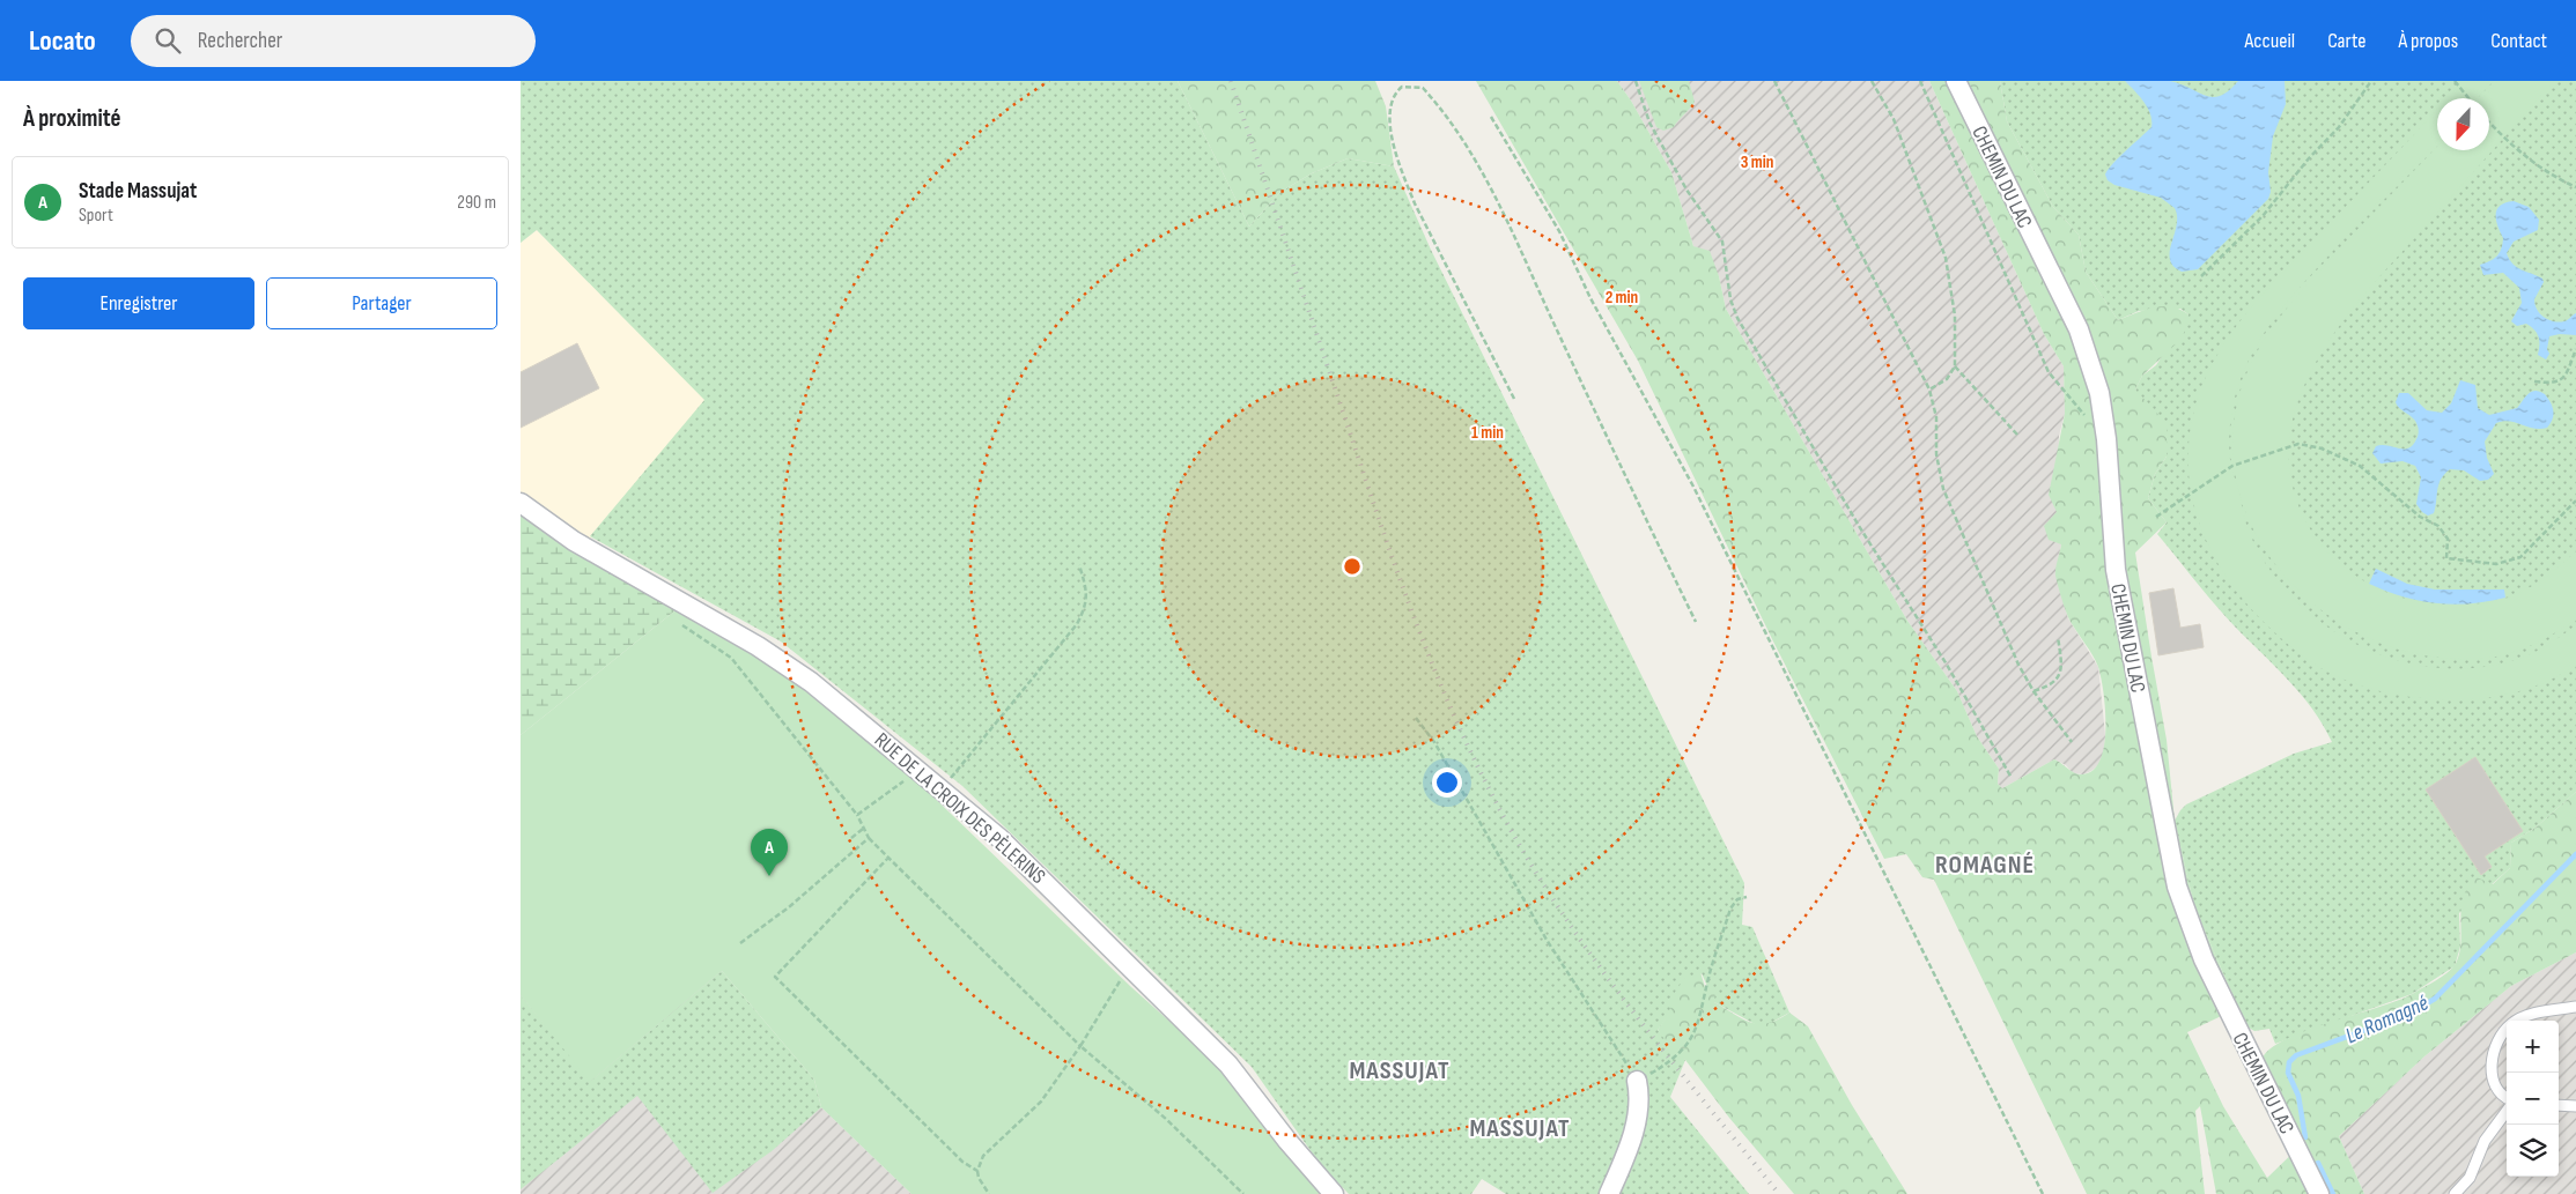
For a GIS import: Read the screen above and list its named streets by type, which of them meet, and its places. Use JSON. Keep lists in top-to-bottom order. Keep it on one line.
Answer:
{"streets":{"street":["CHEMIN DU LAC","RUE DE LA CROIX DES PÈLERINS"]},"districts":["ROMAGNÉ","MASSUJAT","MASSUJAT"],"water":["Le Romagné"],"north":"bottom","page":{"header":"Locato","search":"Rechercher","nav":["Accueil","Carte","À propos","Contact"],"heading":"À proximité","list":[{"mark":"A","name":"Stade Massujat","note":"Sport","value":"290 m"}],"buttons":["Enregistrer","Partager"],"pins":"A","map_buttons":["+","−"]},"rings":["3 min","2 min","1 min"]}
